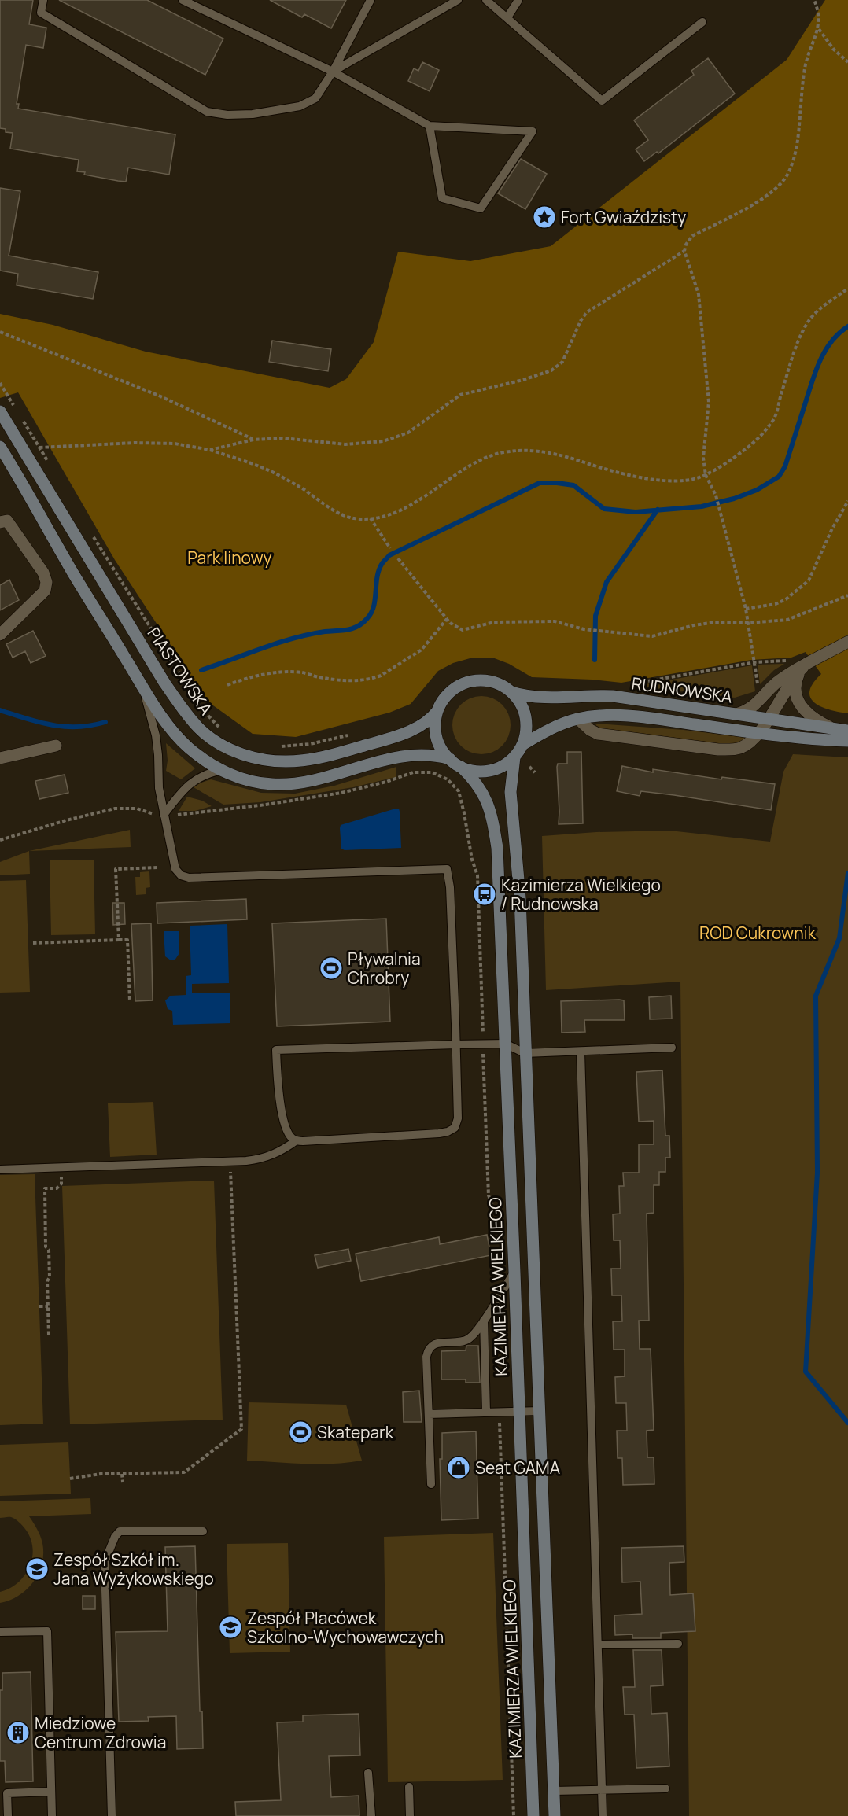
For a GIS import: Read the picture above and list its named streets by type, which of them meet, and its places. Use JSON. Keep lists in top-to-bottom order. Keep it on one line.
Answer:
{"streets":{"main road":["PIASTOWSKA","RUDNOWSKA","KAZIMIERZA WIELKIEGO"]},"crossings":[["PIASTOWSKA","RUDNOWSKA"],["PIASTOWSKA","KAZIMIERZA WIELKIEGO"],["RUDNOWSKA","KAZIMIERZA WIELKIEGO"]],"parks":["Park linowy","ROD Cukrownik"],"places":{"place":["Fort Gwiaździsty"],"bus stop":["Kazimierza Wielkiego / Rudnowska"],"sports":["Pływalnia Chrobry","Skatepark"],"shop":["Seat GAMA"],"school or university":["Zespół Szkół im. Jana Wyżykowskiego","Zespół Placówek Szkolno-Wychowawczych"],"building":["Miedziowe Centrum Zdrowia"]}}
